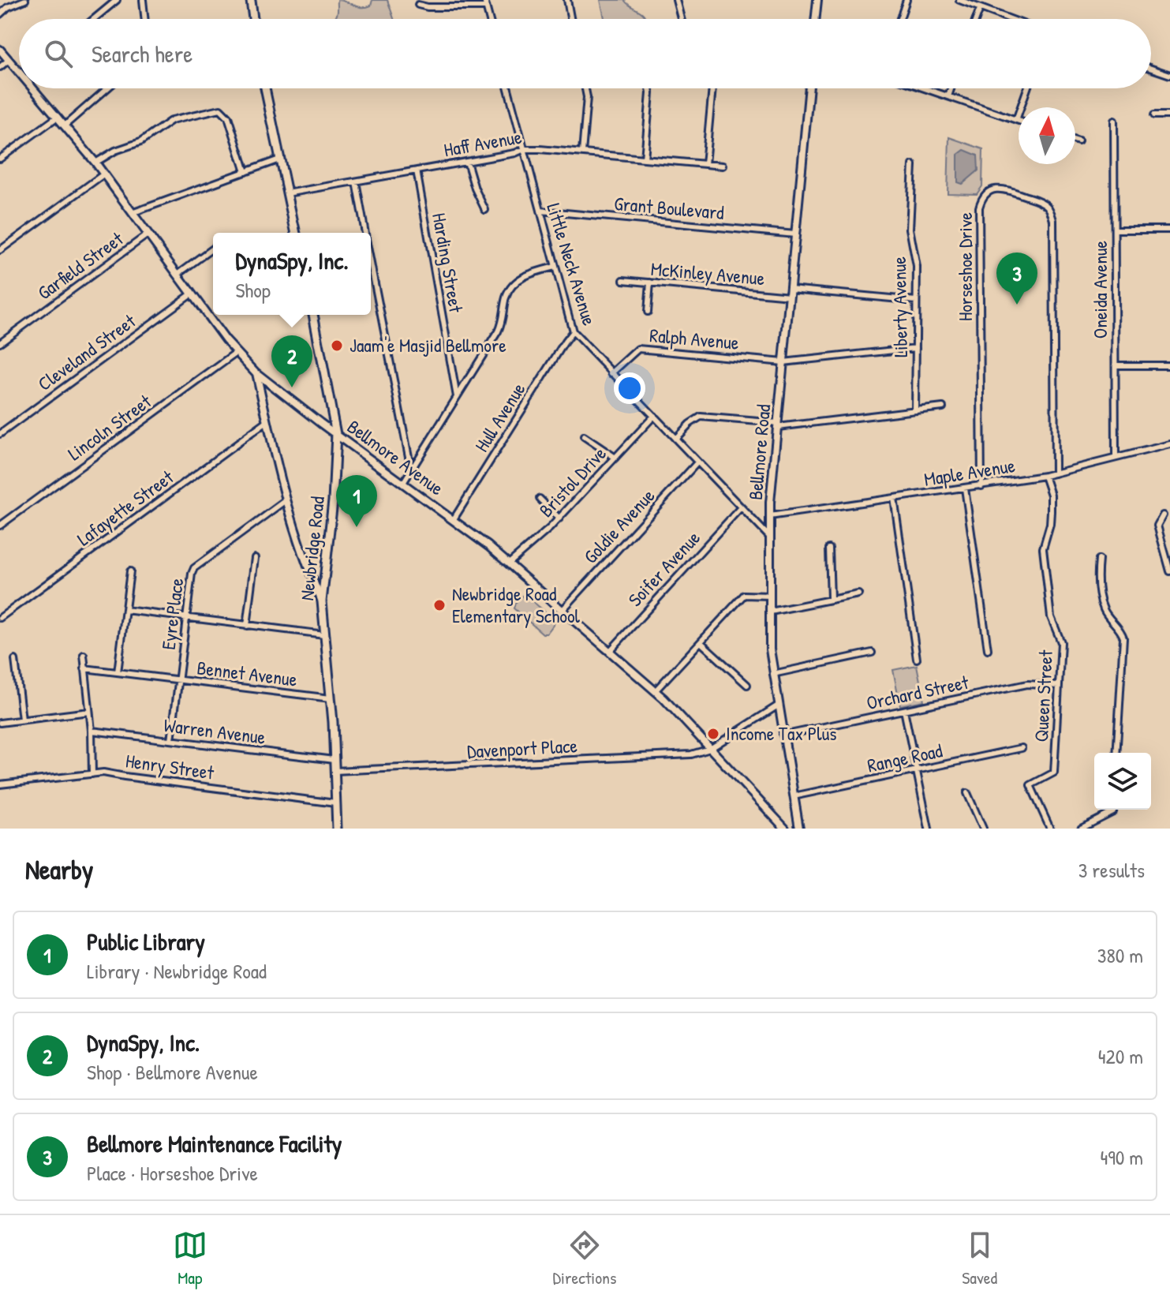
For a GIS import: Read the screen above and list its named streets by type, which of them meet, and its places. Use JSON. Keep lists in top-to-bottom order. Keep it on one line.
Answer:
{"streets":{"main road":["Bellmore Road","Bellmore Avenue","Newbridge Road"],"street":["Haff Avenue","Grant Boulevard","Harding Street","Little Neck Avenue","Garfield Street","Horseshoe Drive","McKinley Avenue","Oneida Avenue","Liberty Avenue","Ralph Avenue","Cleveland Street","Hull Avenue","Lincoln Street","Maple Avenue","Bristol Drive","Lafayette Street","Goldie Avenue","Soifer Avenue","Eyre Place","Bennet Avenue","Orchard Street","Queen Street","Warren Avenue","Davenport Place","Range Road","Henry Street"]},"crossings":[["Haff Avenue","Harding Street"],["Haff Avenue","Little Neck Avenue"],["Grant Boulevard","Little Neck Avenue"],["Grant Boulevard","Bellmore Road"],["Little Neck Avenue","Ralph Avenue"],["Little Neck Avenue","Hull Avenue"],["Little Neck Avenue","Bellmore Road"],["Little Neck Avenue","Bristol Drive"],["Little Neck Avenue","Goldie Avenue"],["Little Neck Avenue","Soifer Avenue"],["Garfield Street","Bellmore Avenue"],["Horseshoe Drive","Maple Avenue"],["McKinley Avenue","Liberty Avenue"],["McKinley Avenue","Bellmore Road"],["Oneida Avenue","Maple Avenue"],["Liberty Avenue","Ralph Avenue"],["Ralph Avenue","Bellmore Road"],["Cleveland Street","Bellmore Avenue"],["Hull Avenue","Bellmore Avenue"],["Lincoln Street","Bellmore Avenue"],["Bellmore Road","Maple Avenue"],["Bellmore Road","Orchard Street"],["Bellmore Road","Range Road"],["Bellmore Avenue","Bristol Drive"],["Bellmore Avenue","Goldie Avenue"],["Bellmore Avenue","Newbridge Road"],["Bellmore Avenue","Soifer Avenue"],["Bellmore Avenue","Davenport Place"],["Maple Avenue","Queen Street"],["Newbridge Road","Bennet Avenue"],["Newbridge Road","Warren Avenue"],["Newbridge Road","Davenport Place"],["Newbridge Road","Henry Street"],["Eyre Place","Bennet Avenue"],["Eyre Place","Warren Avenue"],["Orchard Street","Queen Street"]],"places":["Jaam'e Masjid Bellmore","Newbridge Road Elementary School","Income Tax Plus"],"north":"top","page":{"search":"Search here","popup":["DynaSpy, Inc.","Shop"],"pins":["3","2","1"],"heading":["Nearby","3 results"],"list":[{"mark":"1","name":"Public Library","note":"Library · Newbridge Road","value":"380 m"},{"mark":"2","name":"DynaSpy, Inc.","note":"Shop · Bellmore Avenue","value":"420 m"},{"mark":"3","name":"Bellmore Maintenance Facility","note":"Place · Horseshoe Drive","value":"490 m"}],"nav":["Map","Directions","Saved"]}}
